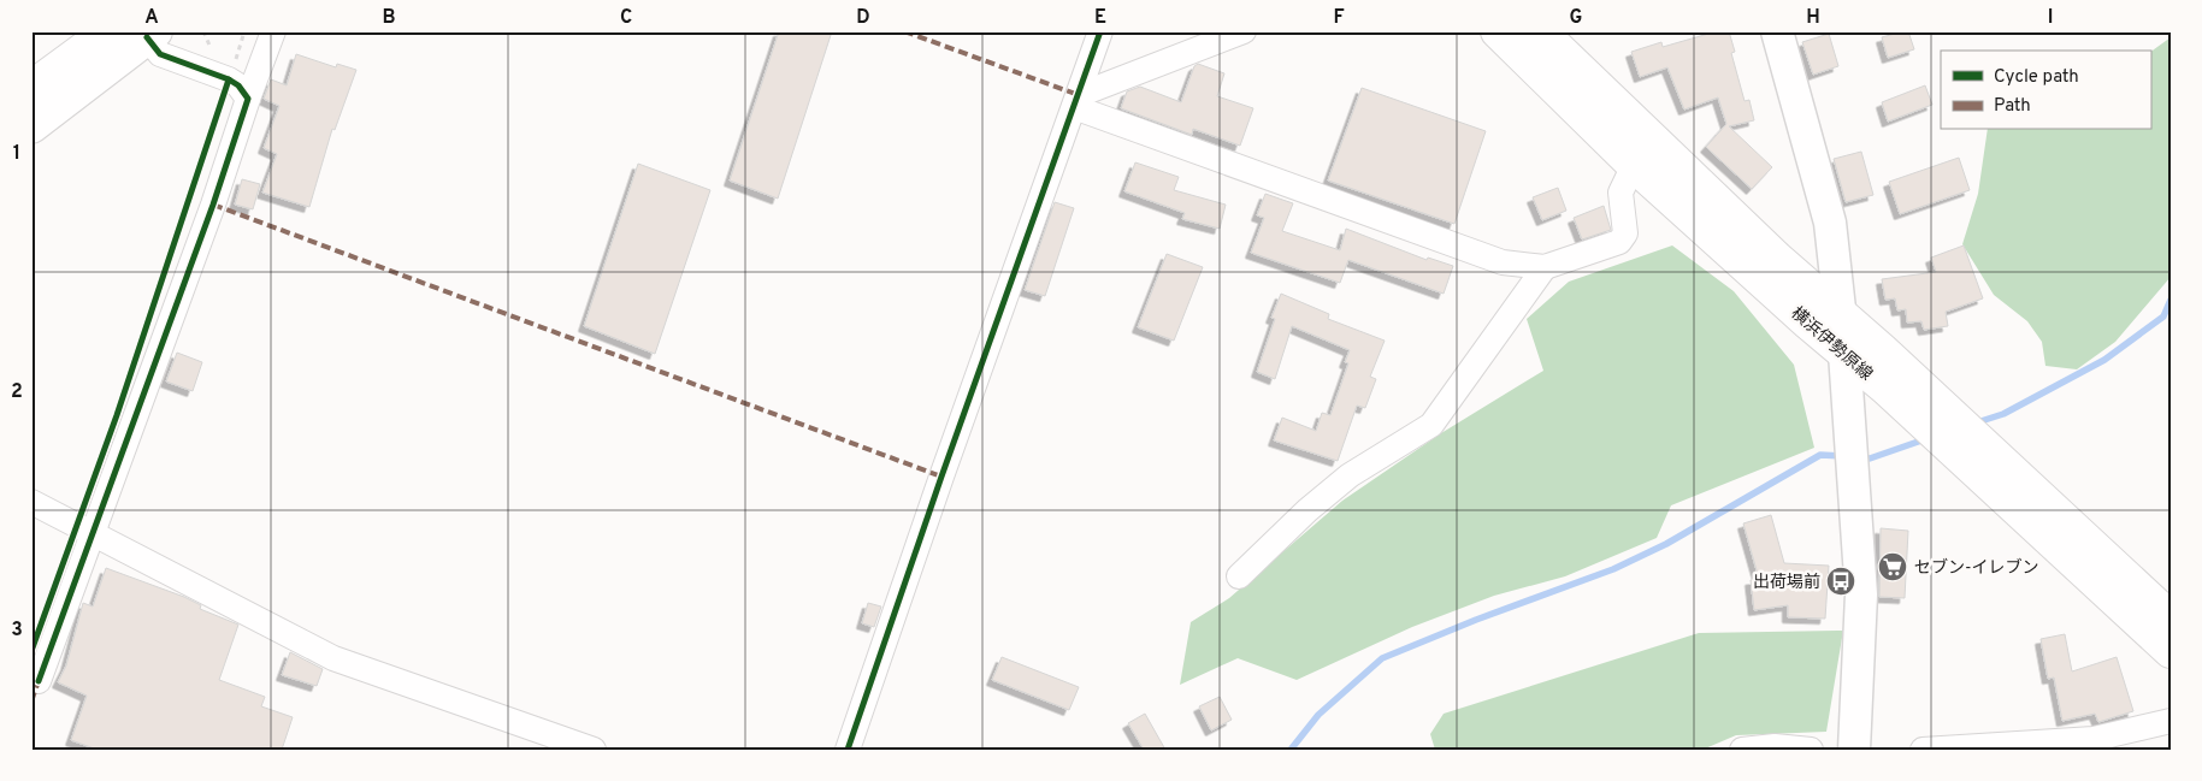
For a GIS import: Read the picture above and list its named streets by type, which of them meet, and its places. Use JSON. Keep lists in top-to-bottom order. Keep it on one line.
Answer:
{"streets":{"main road":["横浜伊勢原線"]},"places":{"supermarket":["セブン-イレブン"],"bus stop":["出荷場前"]},"legend":["Cycle path","Path"],"grid":{"columns":["A","B","C","D","E","F","G","H","I"],"rows":["1","2","3"]}}
